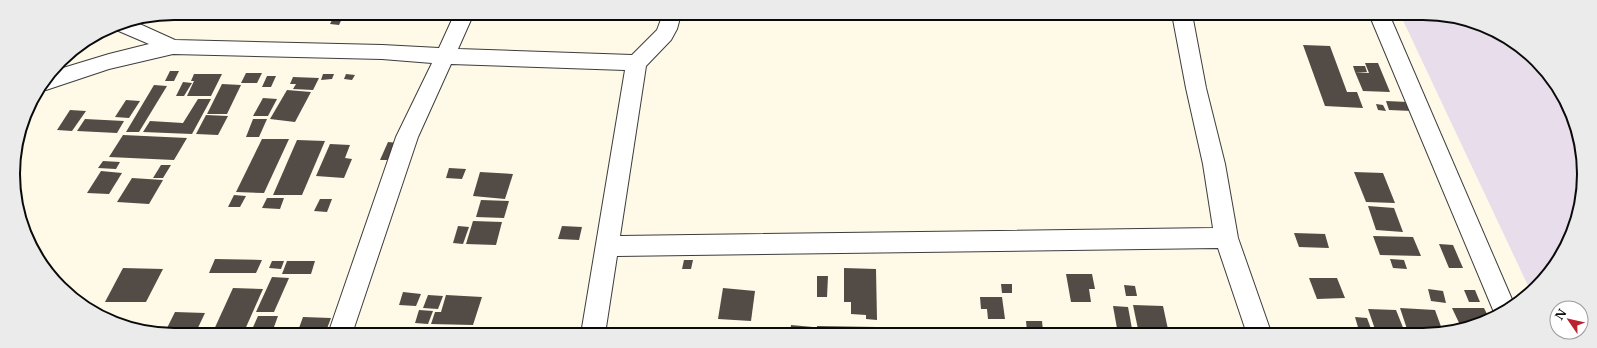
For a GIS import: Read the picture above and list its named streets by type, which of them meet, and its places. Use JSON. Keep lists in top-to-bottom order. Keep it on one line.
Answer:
{"north":"top left"}
